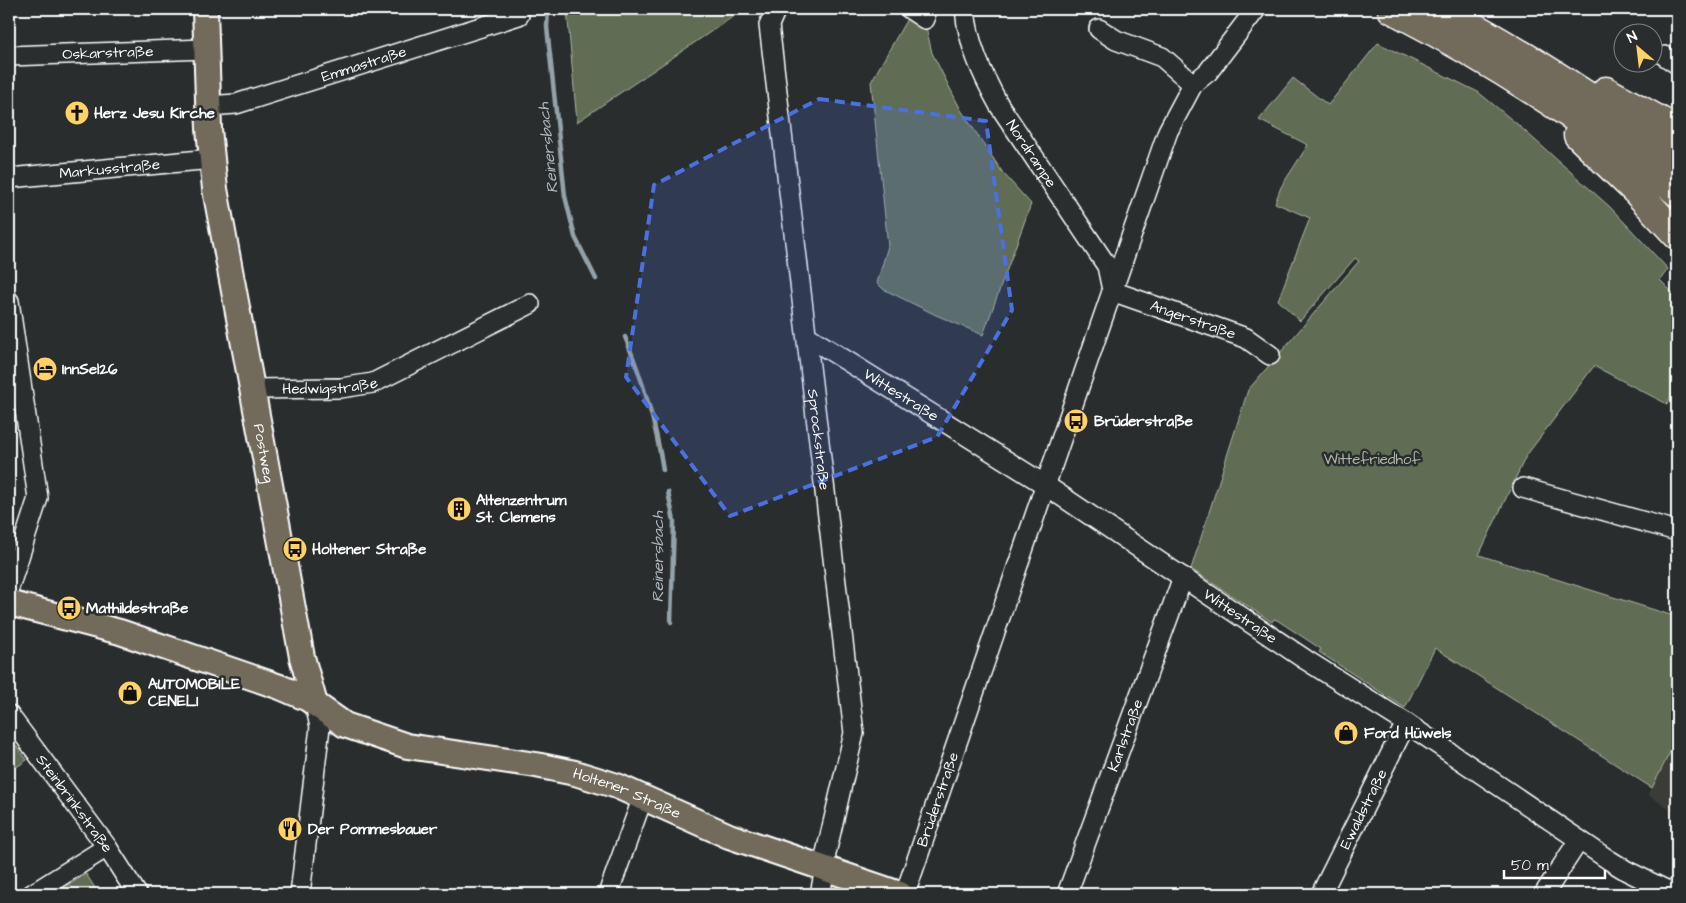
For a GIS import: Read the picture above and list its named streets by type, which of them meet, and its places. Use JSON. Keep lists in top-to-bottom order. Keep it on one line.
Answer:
{"streets":{"main road":["Postweg","Holtener Straße"],"street":["Oskarstraße","Emmastraße","Nordrampe","Markusstraße","Angerstraße","Hedwigstraße","Wittestraße","Sprockstraße","Karlstraße","Brüderstraße","Steinbrinkstraße","Ewaldstraße"]},"crossings":[["Oskarstraße","Postweg"],["Emmastraße","Postweg"],["Nordrampe","Angerstraße"],["Nordrampe","Brüderstraße"],["Markusstraße","Postweg"],["Angerstraße","Brüderstraße"],["Hedwigstraße","Postweg"],["Wittestraße","Sprockstraße"],["Wittestraße","Karlstraße"],["Wittestraße","Brüderstraße"],["Wittestraße","Ewaldstraße"],["Sprockstraße","Holtener Straße"],["Postweg","Holtener Straße"]],"water":["Reinersbach"],"parks":["Wittefriedhof"],"places":{"church":["Herz Jesu Kirche"],"hotel":["InnSel26"],"bus stop":["Brüderstraße","Holtener Straße","Mathildestraße"],"building":["Altenzentrum St. Clemens"],"shop":["AUTOMOBILE CENELI","Ford Hüwels"],"restaurant":["Der Pommesbauer"]},"scale_bar":"50 m","north":"top left"}
